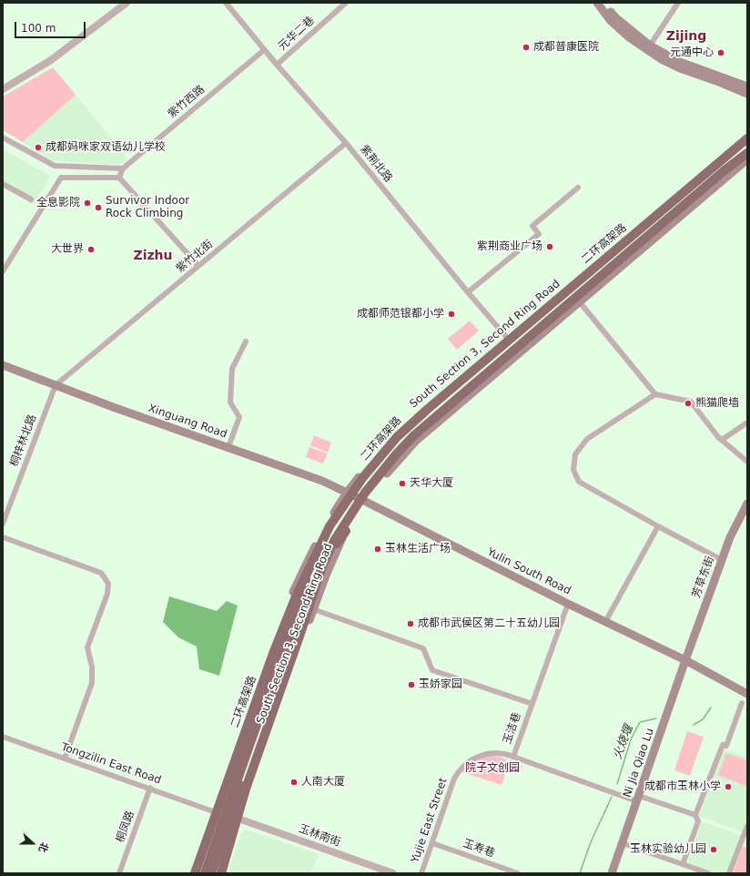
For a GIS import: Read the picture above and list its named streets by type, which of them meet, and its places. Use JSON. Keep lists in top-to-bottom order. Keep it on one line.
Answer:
{"streets":{"highway":["二环高架路"],"main road":["South Section 3, Second Ring Road","Xinguang Road","Yulin South Road","芳草东街","Ni Jia Qiao Lu"],"street":["元华二巷","紫竹西路","紫荆北路","紫竹北街","桐梓林北路","玉洁巷","Tongzilin East Road","Yujie East Street","桐凤路","玉林南街","玉寿巷"]},"crossings":[["元华二巷","紫荆北路"],["紫竹西路","紫荆北路"],["紫荆北路","紫竹北街"],["紫荆北路","South Section 3, Second Ring Road"],["二环高架路","South Section 3, Second Ring Road"],["紫竹北街","Xinguang Road"],["紫竹北街","桐梓林北路"],["South Section 3, Second Ring Road","Xinguang Road"],["South Section 3, Second Ring Road","Yulin South Road"],["South Section 3, Second Ring Road","Tongzilin East Road"],["South Section 3, Second Ring Road","玉林南街"],["Xinguang Road","桐梓林北路"],["Xinguang Road","Yulin South Road"],["Yulin South Road","芳草东街"],["Yulin South Road","玉洁巷"],["Yulin South Road","Ni Jia Qiao Lu"],["芳草东街","Ni Jia Qiao Lu"],["玉洁巷","Ni Jia Qiao Lu"],["玉洁巷","Yujie East Street"],["Tongzilin East Road","桐凤路"],["Yujie East Street","玉寿巷"]],"districts":["Zijing","Zizhu"],"water":["火烧堰"],"parks":["院子文创园"],"places":["成都普康医院","元通中心","成都妈咪家双语幼儿学校","全息影院","Survivor Indoor Rock Climbing","紫荆商业广场","大世界","成都师范银都小学","熊猫爬墙","天华大厦","玉林生活广场","成都市武侯区第二十五幼儿园","玉娇家园","人南大厦","成都市玉林小学","玉林实验幼儿园"],"scale_bar":"100 m","north":"right"}
